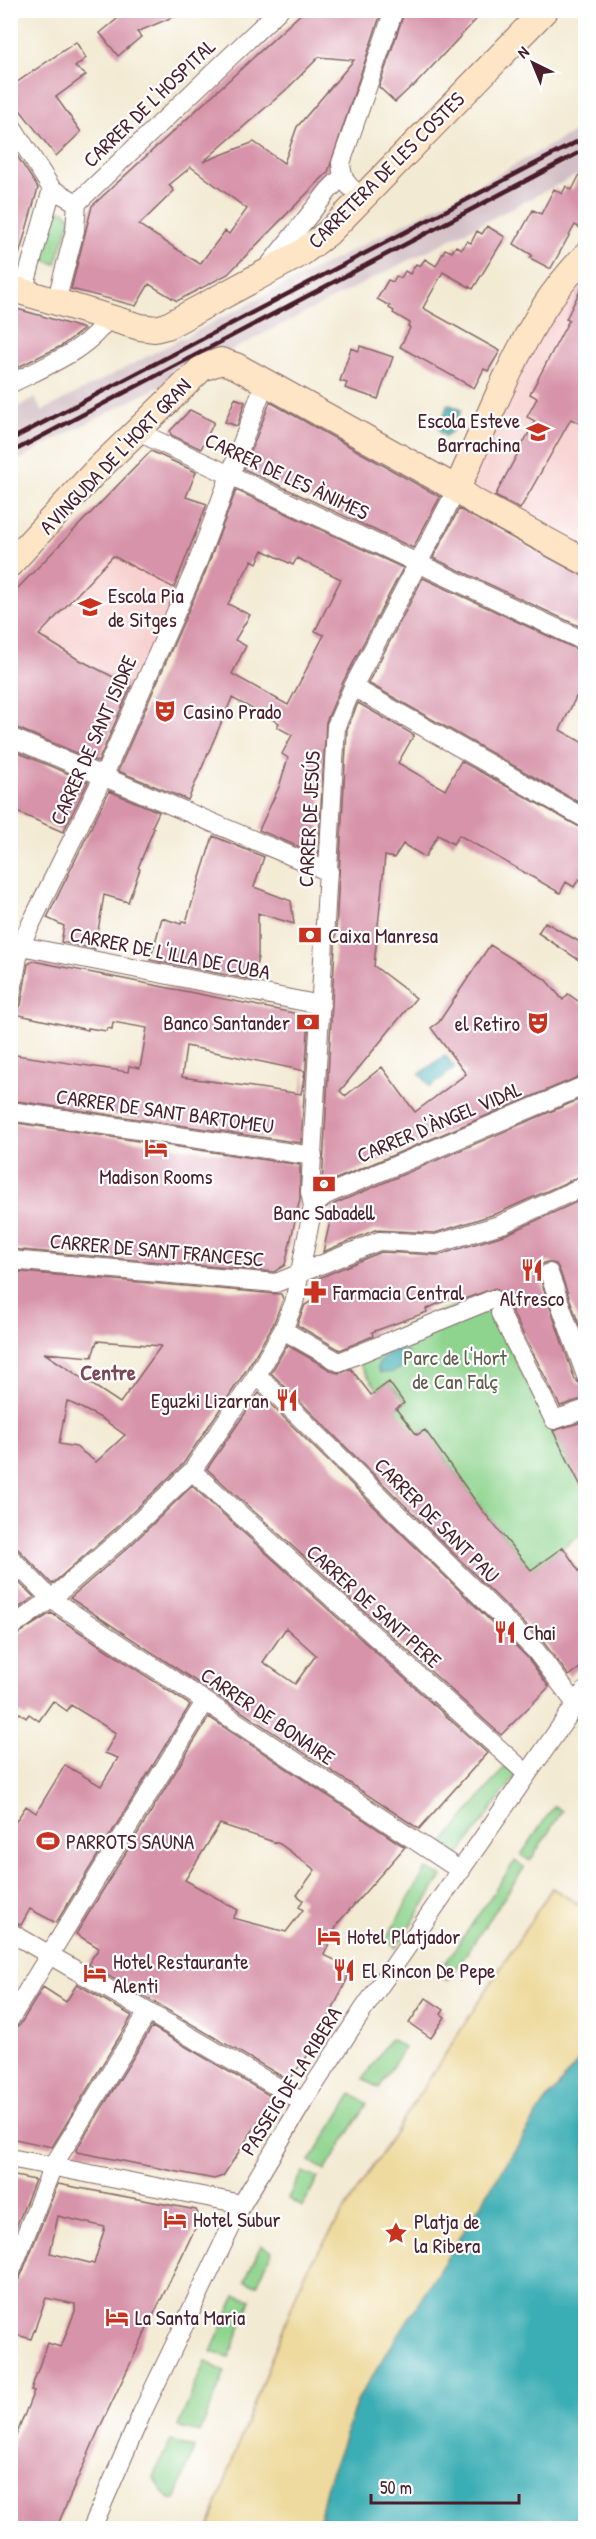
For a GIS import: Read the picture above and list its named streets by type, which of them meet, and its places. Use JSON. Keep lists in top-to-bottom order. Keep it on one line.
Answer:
{"streets":{"street":["CARRER DE L'HOSPITAL","CARRETERA DE LES COSTES","AVINGUDA DE L'HORT GRAN","CARRER DE LES ÀNIMES","CARRER DE SANT ISIDRE","CARRER DE JESÚS","CARRER DE L'ILLA DE CUBA","CARRER DE SANT BARTOMEU","CARRER D'ÀNGEL VIDAL","CARRER DE SANT FRANCESC","CARRER DE SANT PAU","CARRER DE SANT PERE","CARRER DE BONAIRE","PASSEIG DE LA RIBERA"]},"crossings":[["AVINGUDA DE L'HORT GRAN","CARRER DE LES ÀNIMES"],["AVINGUDA DE L'HORT GRAN","CARRER DE SANT ISIDRE"],["CARRER DE LES ÀNIMES","CARRER DE SANT ISIDRE"],["CARRER DE LES ÀNIMES","CARRER DE JESÚS"],["CARRER DE SANT ISIDRE","CARRER DE L'ILLA DE CUBA"],["CARRER DE JESÚS","CARRER DE L'ILLA DE CUBA"],["CARRER DE JESÚS","CARRER DE SANT BARTOMEU"],["CARRER DE JESÚS","CARRER D'ÀNGEL VIDAL"],["CARRER DE JESÚS","CARRER DE SANT FRANCESC"],["CARRER DE JESÚS","CARRER DE SANT PAU"],["CARRER DE JESÚS","CARRER DE SANT PERE"],["CARRER DE JESÚS","CARRER DE BONAIRE"],["CARRER DE SANT PAU","PASSEIG DE LA RIBERA"],["CARRER DE SANT PERE","PASSEIG DE LA RIBERA"],["CARRER DE BONAIRE","PASSEIG DE LA RIBERA"]],"districts":["Centre"],"parks":["Parc de l'Hort de Can Falç"],"places":{"school or university":["Escola Esteve Barrachina","Escola Pia de Sitges"],"theatre":["Casino Prado","el Retiro"],"bank":["Caixa Manresa","Banco Santander","Banc Sabadell"],"hotel":["Madison Rooms","Hotel Platjador","Hotel Restaurante Alenti","Hotel Subur","La Santa Maria"],"restaurant":["Alfresco","Eguzki Lizarran","Chai","El Rincon De Pepe"],"pharmacy":["Farmacia Central"],"sports":["PARROTS SAUNA"],"place":["Platja de la Ribera"]},"scale_bar":"50 m","north":"top left"}
